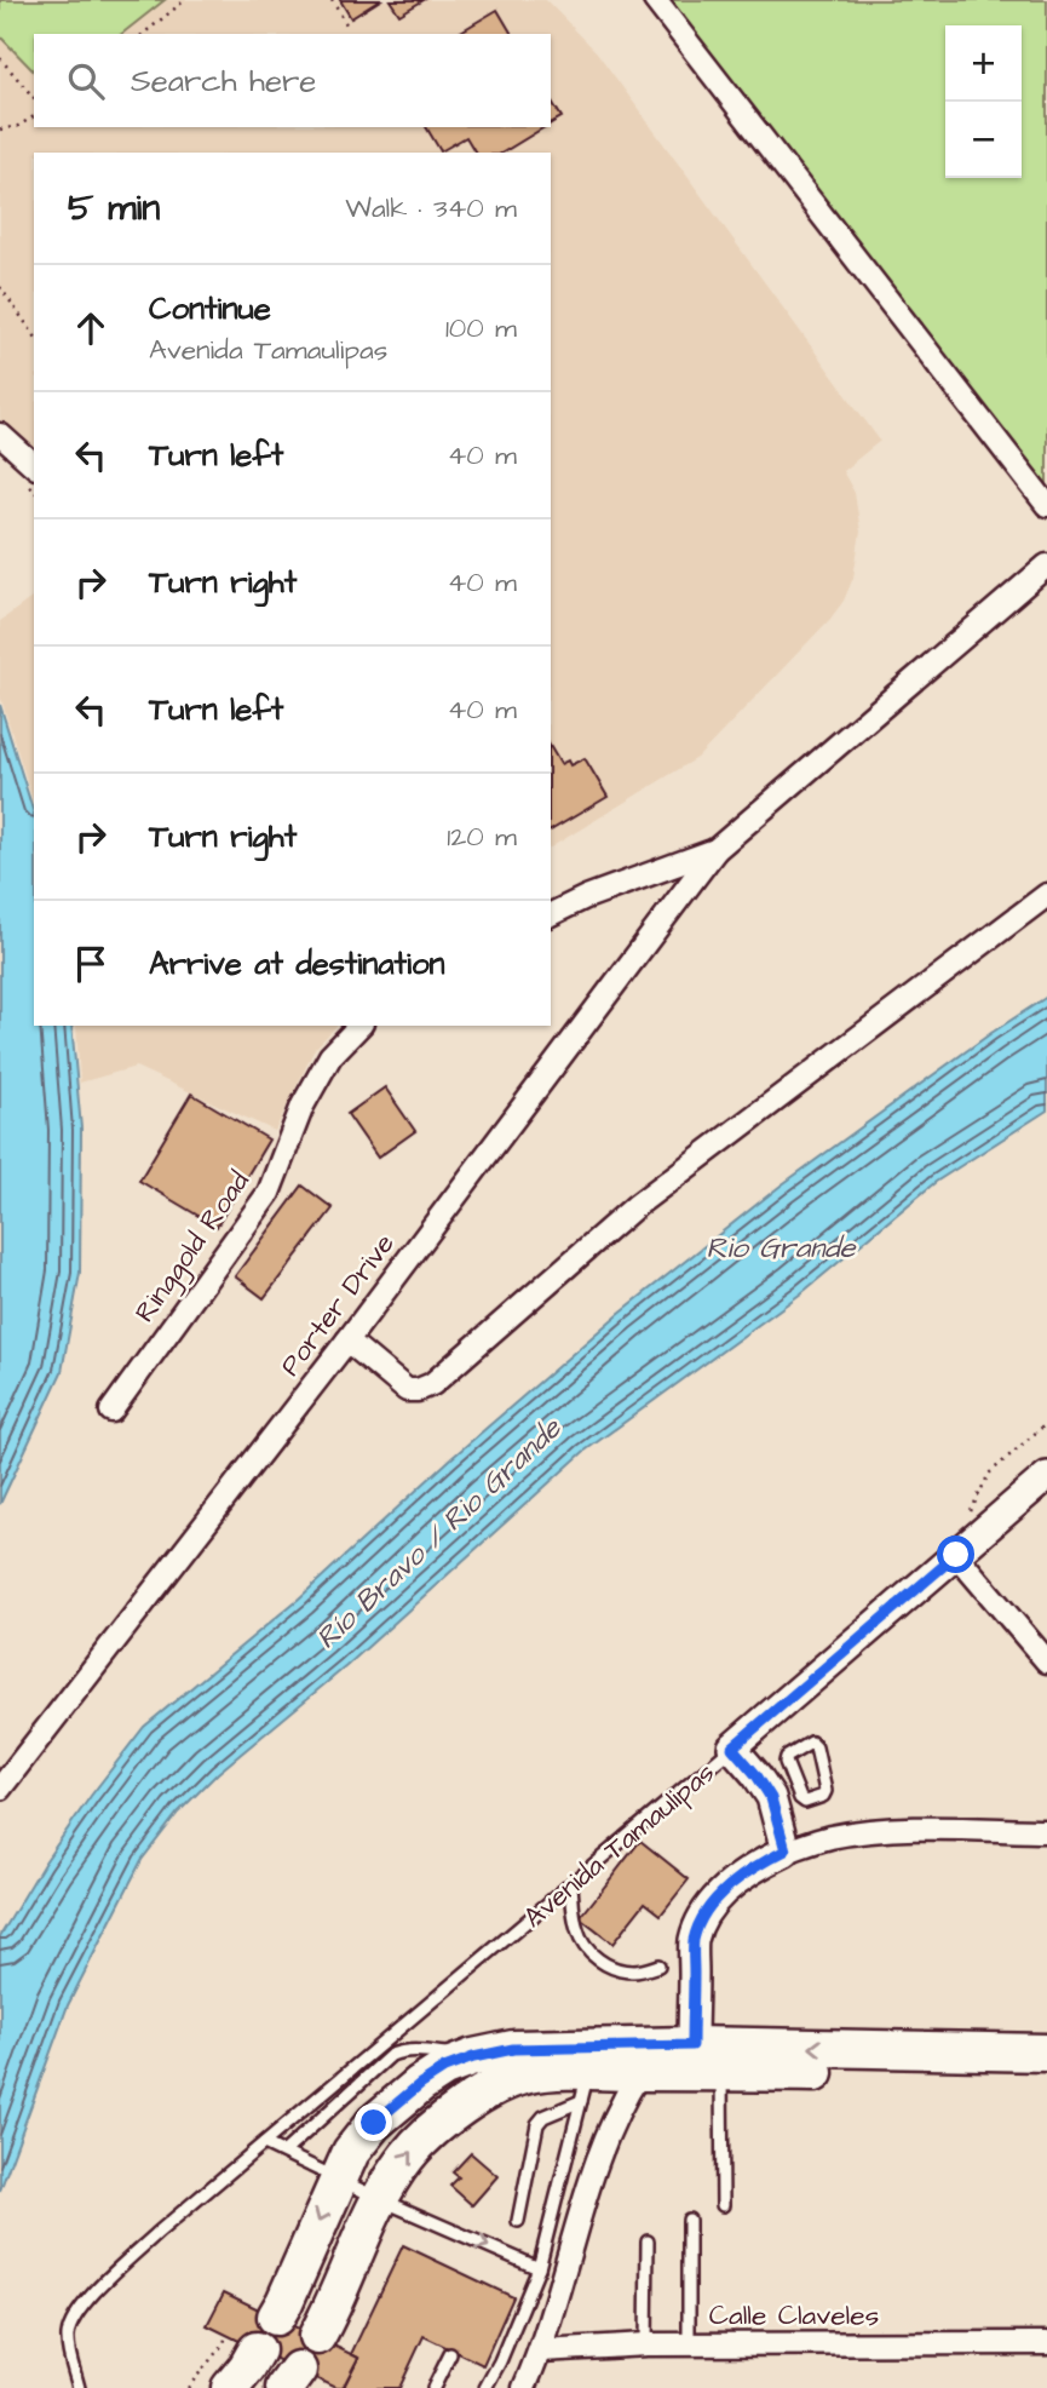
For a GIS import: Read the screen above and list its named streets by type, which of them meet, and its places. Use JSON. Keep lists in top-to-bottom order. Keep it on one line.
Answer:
{"streets":{"street":["Ringgold Road","Porter Drive","Avenida Tamaulipas","Calle Claveles"]},"water":["Rio Grande","Río Bravo / Rio Grande"],"page":{"map_buttons":["+","−"],"search":"Search here","heading":["5 min","Walk · 340 m"],"list":[["Continue","Avenida Tamaulipas","100 m"],["Turn left","40 m"],["Turn right","40 m"],["Turn left","40 m"],["Turn right","120 m"],"Arrive at destination"]}}
